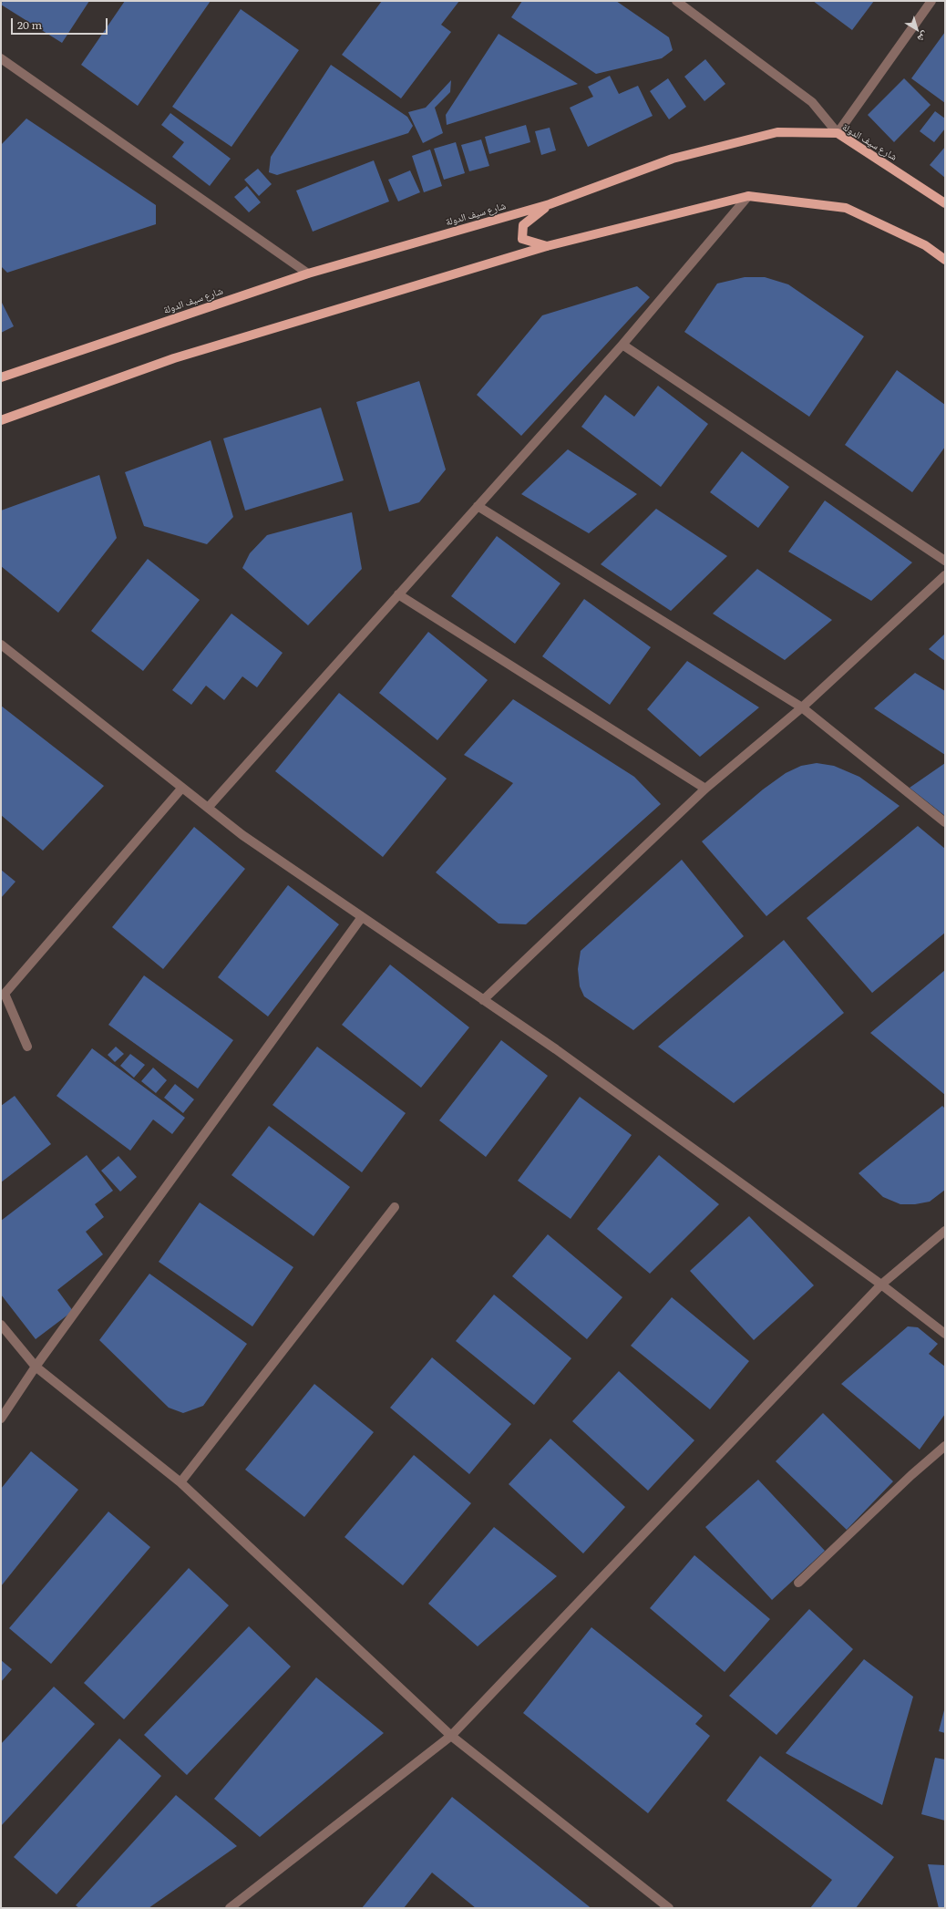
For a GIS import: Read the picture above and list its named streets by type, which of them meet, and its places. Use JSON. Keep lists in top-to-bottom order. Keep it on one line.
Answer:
{"streets":{"main road":["شارع سيف الدولة"]},"scale_bar":"20 m","north":"bottom right"}
